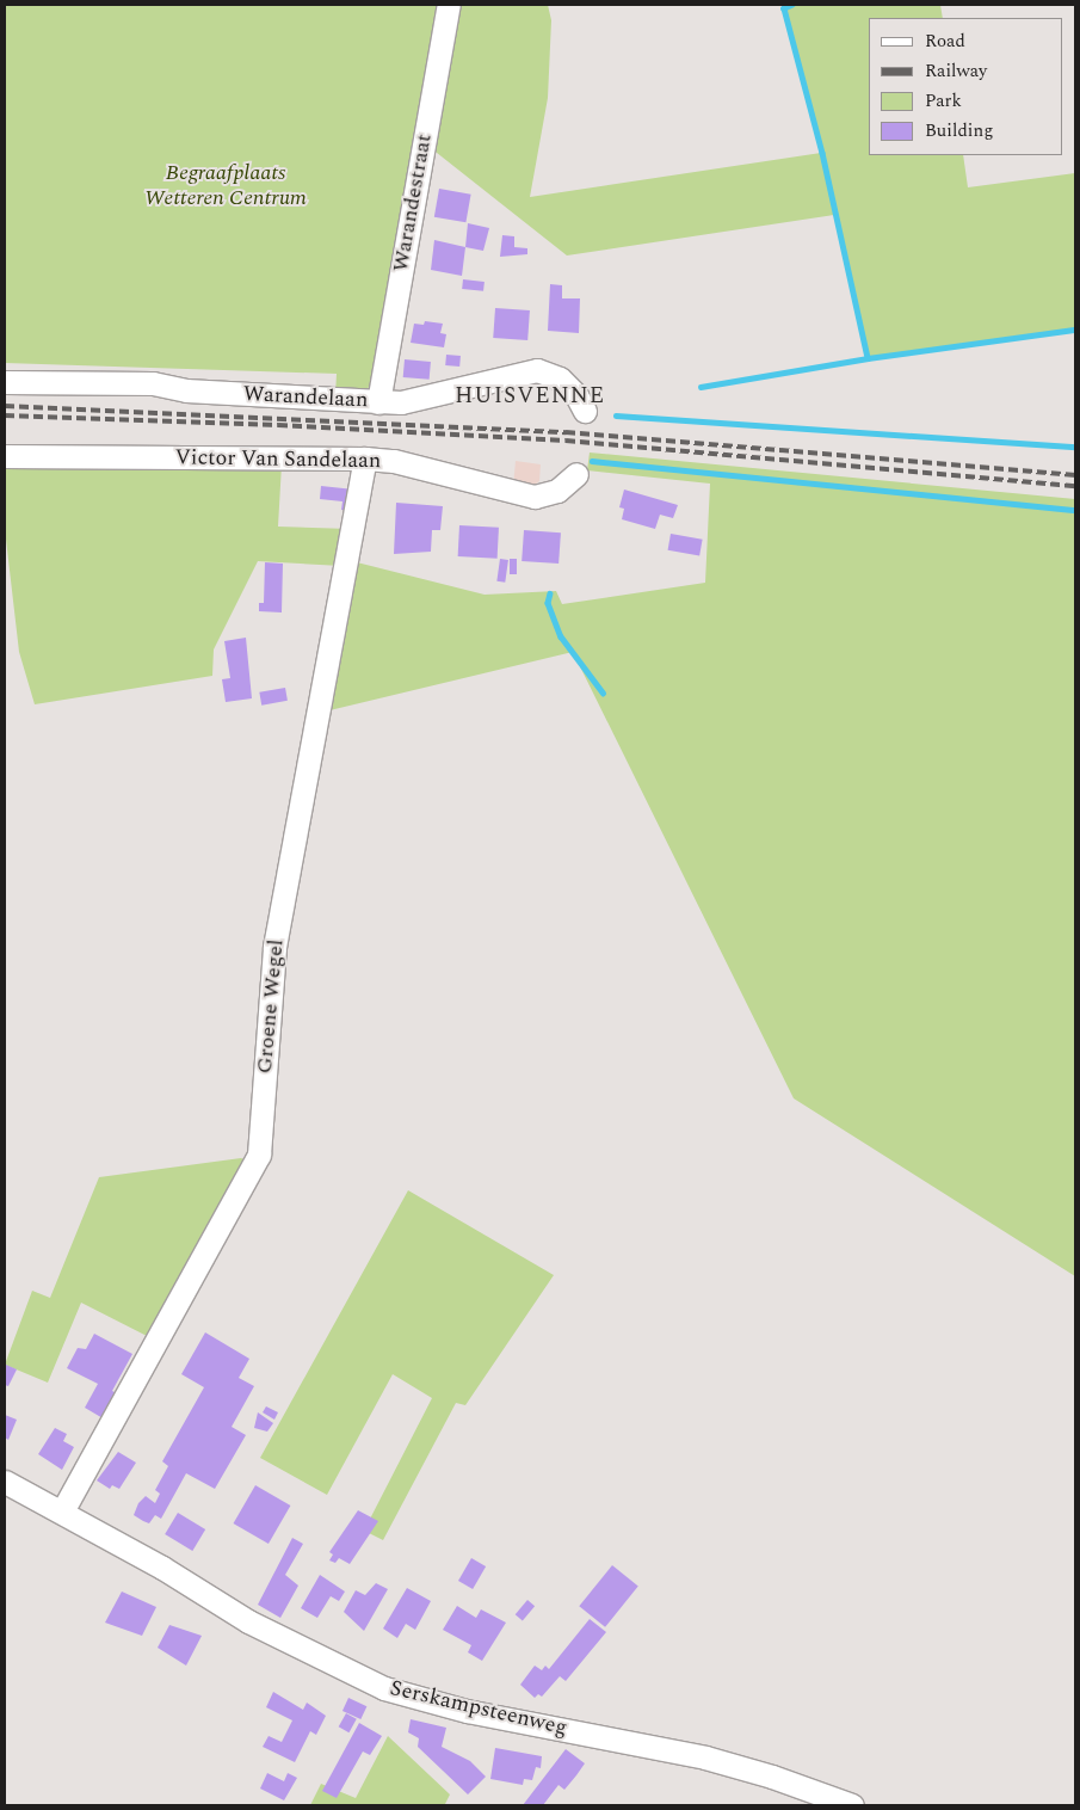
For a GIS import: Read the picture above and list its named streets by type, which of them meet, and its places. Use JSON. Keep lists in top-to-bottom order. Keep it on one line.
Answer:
{"streets":{"street":["Warandestraat","Warandelaan","Victor Van Sandelaan","Groene Wegel","Serskampsteenweg"]},"crossings":[["Warandestraat","Warandelaan"],["Victor Van Sandelaan","Groene Wegel"],["Groene Wegel","Serskampsteenweg"]],"districts":["HUISVENNE"],"parks":["Begraafplaats Wetteren Centrum"],"legend":["Road","Railway","Park","Building"]}
